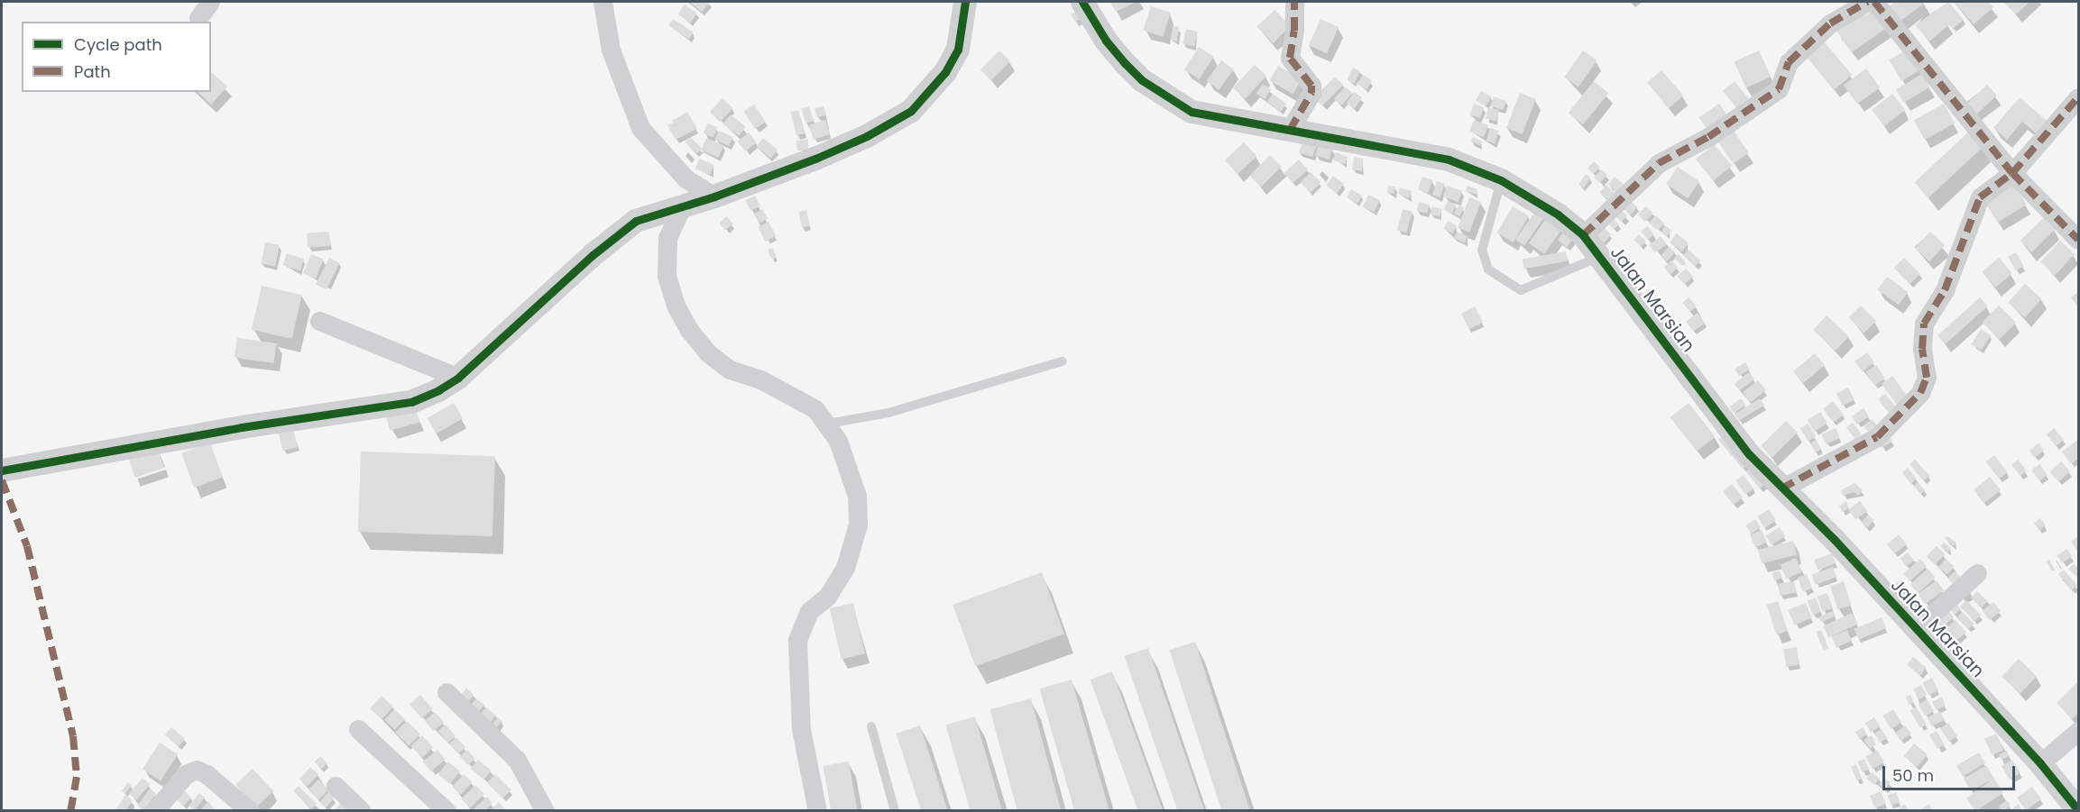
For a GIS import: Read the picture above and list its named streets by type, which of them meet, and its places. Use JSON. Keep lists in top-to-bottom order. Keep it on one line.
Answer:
{"streets":{"street":["Jalan Marsian"]},"legend":["Cycle path","Path"],"scale_bar":"50 m"}
